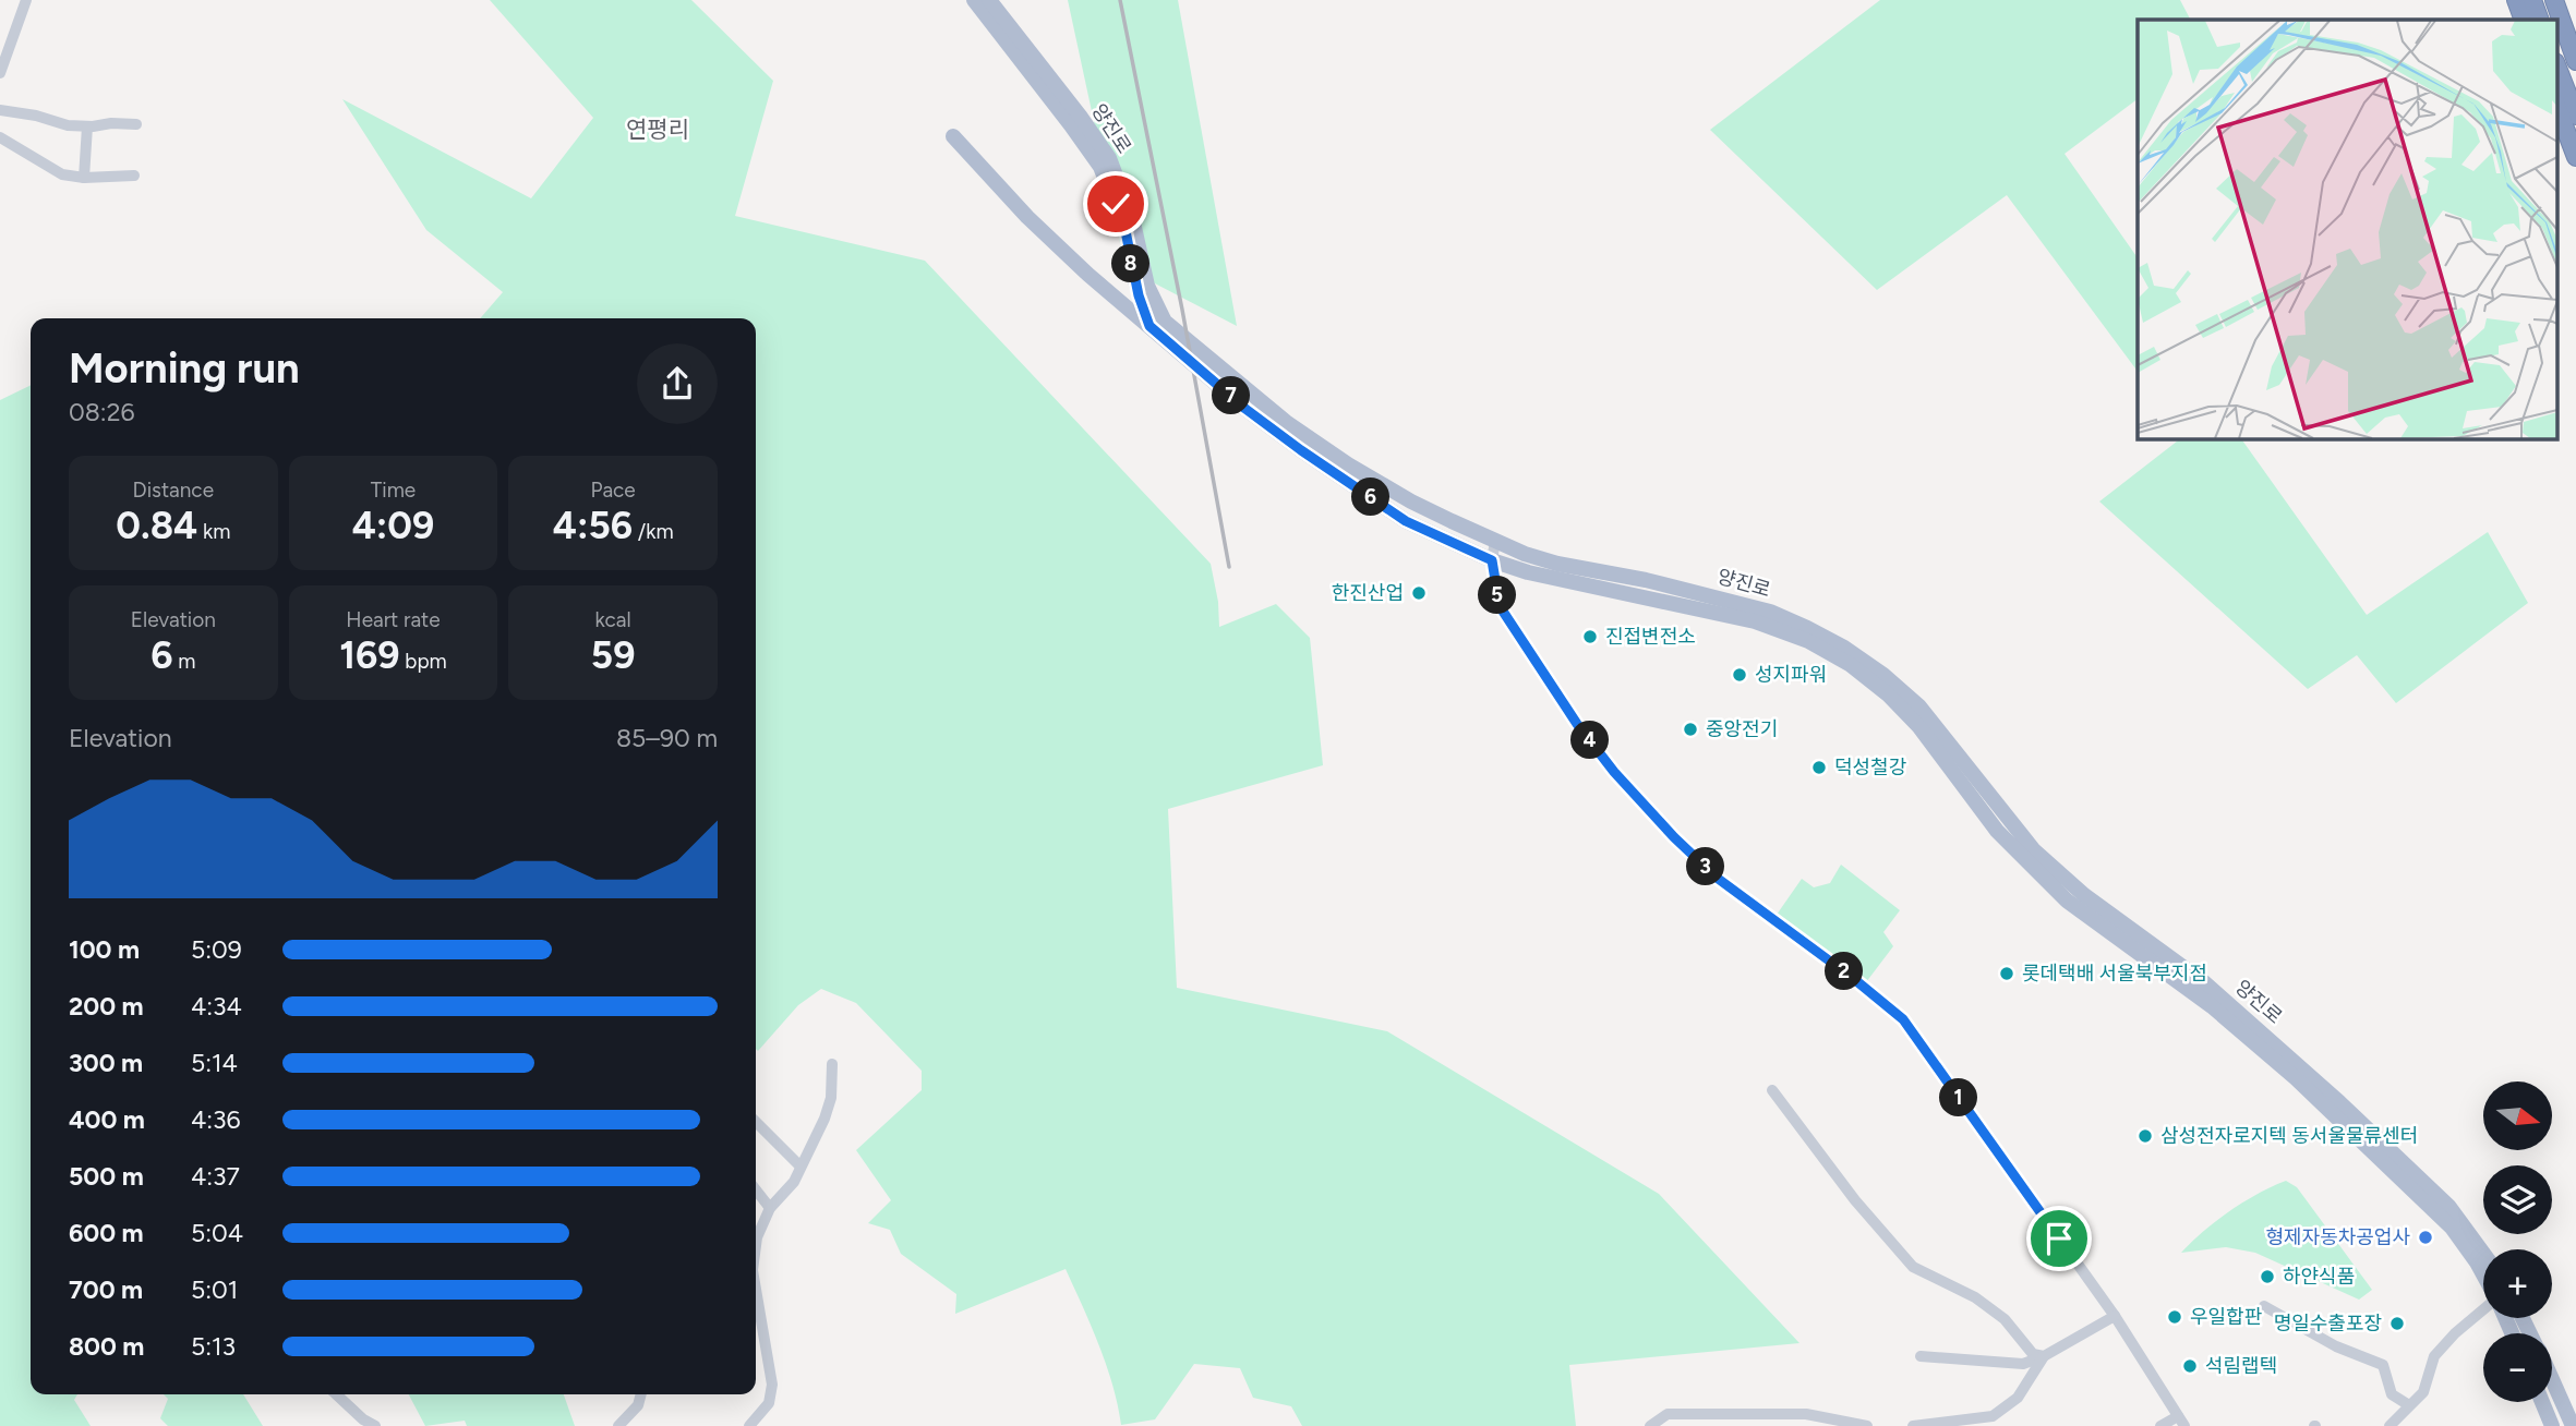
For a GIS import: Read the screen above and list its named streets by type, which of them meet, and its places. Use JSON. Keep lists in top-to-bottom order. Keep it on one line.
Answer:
{"streets":{"main road":["양진로"]},"districts":["연평리"],"places":["한진산업","진접변전소","성지파워","중앙전기","덕성철강","롯데택배 서울북부지점","삼성전자로지텍 동서울물류센터","형제자동차공업사","하얀식품","우일합판","명일수출포장","석림랩텍"],"north":"right","page":{"pins":["8","7","6","5","4","3","2","1"],"heading":["Morning run","08:26"],"stats":[["Distance","0.84 km"],["Time","4:09"],["Pace","4:56 /km"],["Elevation","6 m"],["Heart rate","169 bpm"],["kcal","59"]],"chart":["Elevation","85–90 m"],"list":[{"name":"100 m","note":"5:09"},{"name":"200 m","note":"4:34"},{"name":"300 m","note":"5:14"},{"name":"400 m","note":"4:36"},{"name":"500 m","note":"4:37"},{"name":"600 m","note":"5:04"},{"name":"700 m","note":"5:01"},{"name":"800 m","note":"5:13"}],"map_buttons":["+","−"]}}
